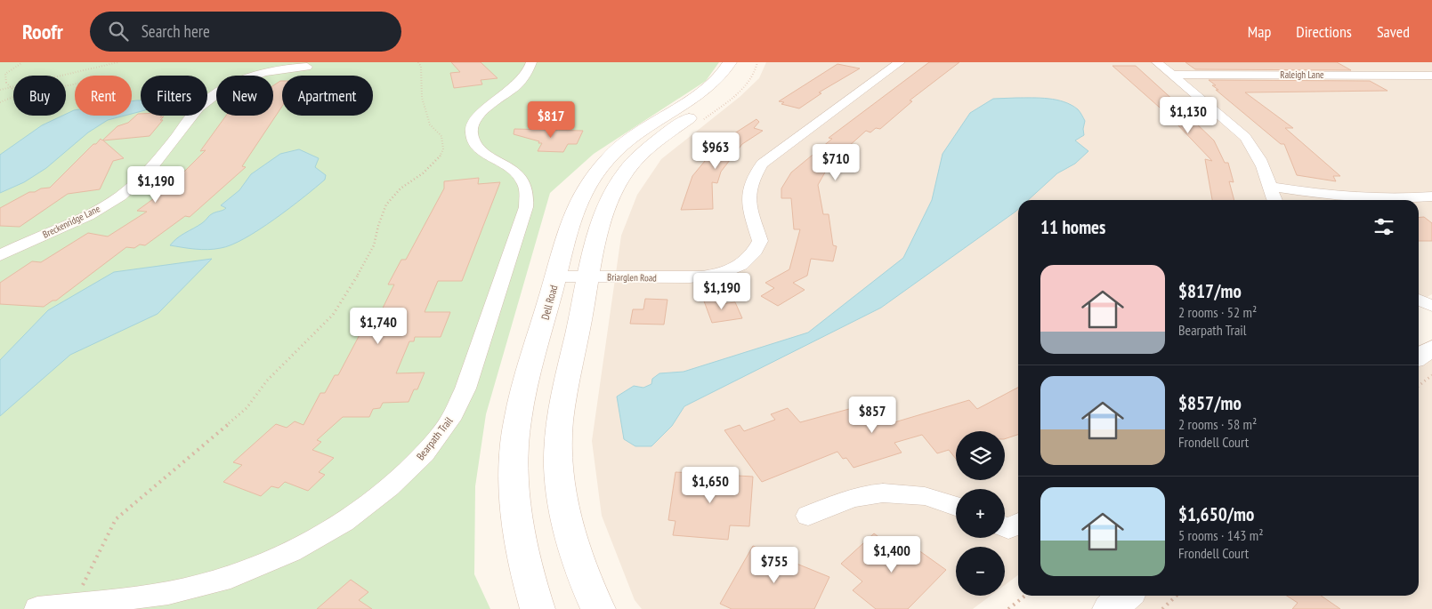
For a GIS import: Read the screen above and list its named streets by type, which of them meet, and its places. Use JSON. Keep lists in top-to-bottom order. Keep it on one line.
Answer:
{"streets":{"main road":["Dell Road"],"street":["Raleigh Lane","Breckenridge Lane","Briarglen Road","Bearpath Trail"]},"crossings":[["Briarglen Road","Dell Road"]],"page":{"header":"Roofr","search":"Search here","nav":["Map","Directions","Saved"],"chip":["Buy","Rent","Filters","New","Apartment"],"price":["$1,130","$817","$963","$710","$1,190","$1,190","$1,740","$857","$1,650","$1,400","$755"],"heading":"11 homes","list":[{"name":"$817/mo","note":"2 rooms · 52 m² · Bearpath Trail"},{"name":"$857/mo","note":"2 rooms · 58 m² · Frondell Court"},{"name":"$1,650/mo","note":"5 rooms · 143 m² · Frondell Court"}],"map_buttons":["+","−"]}}
